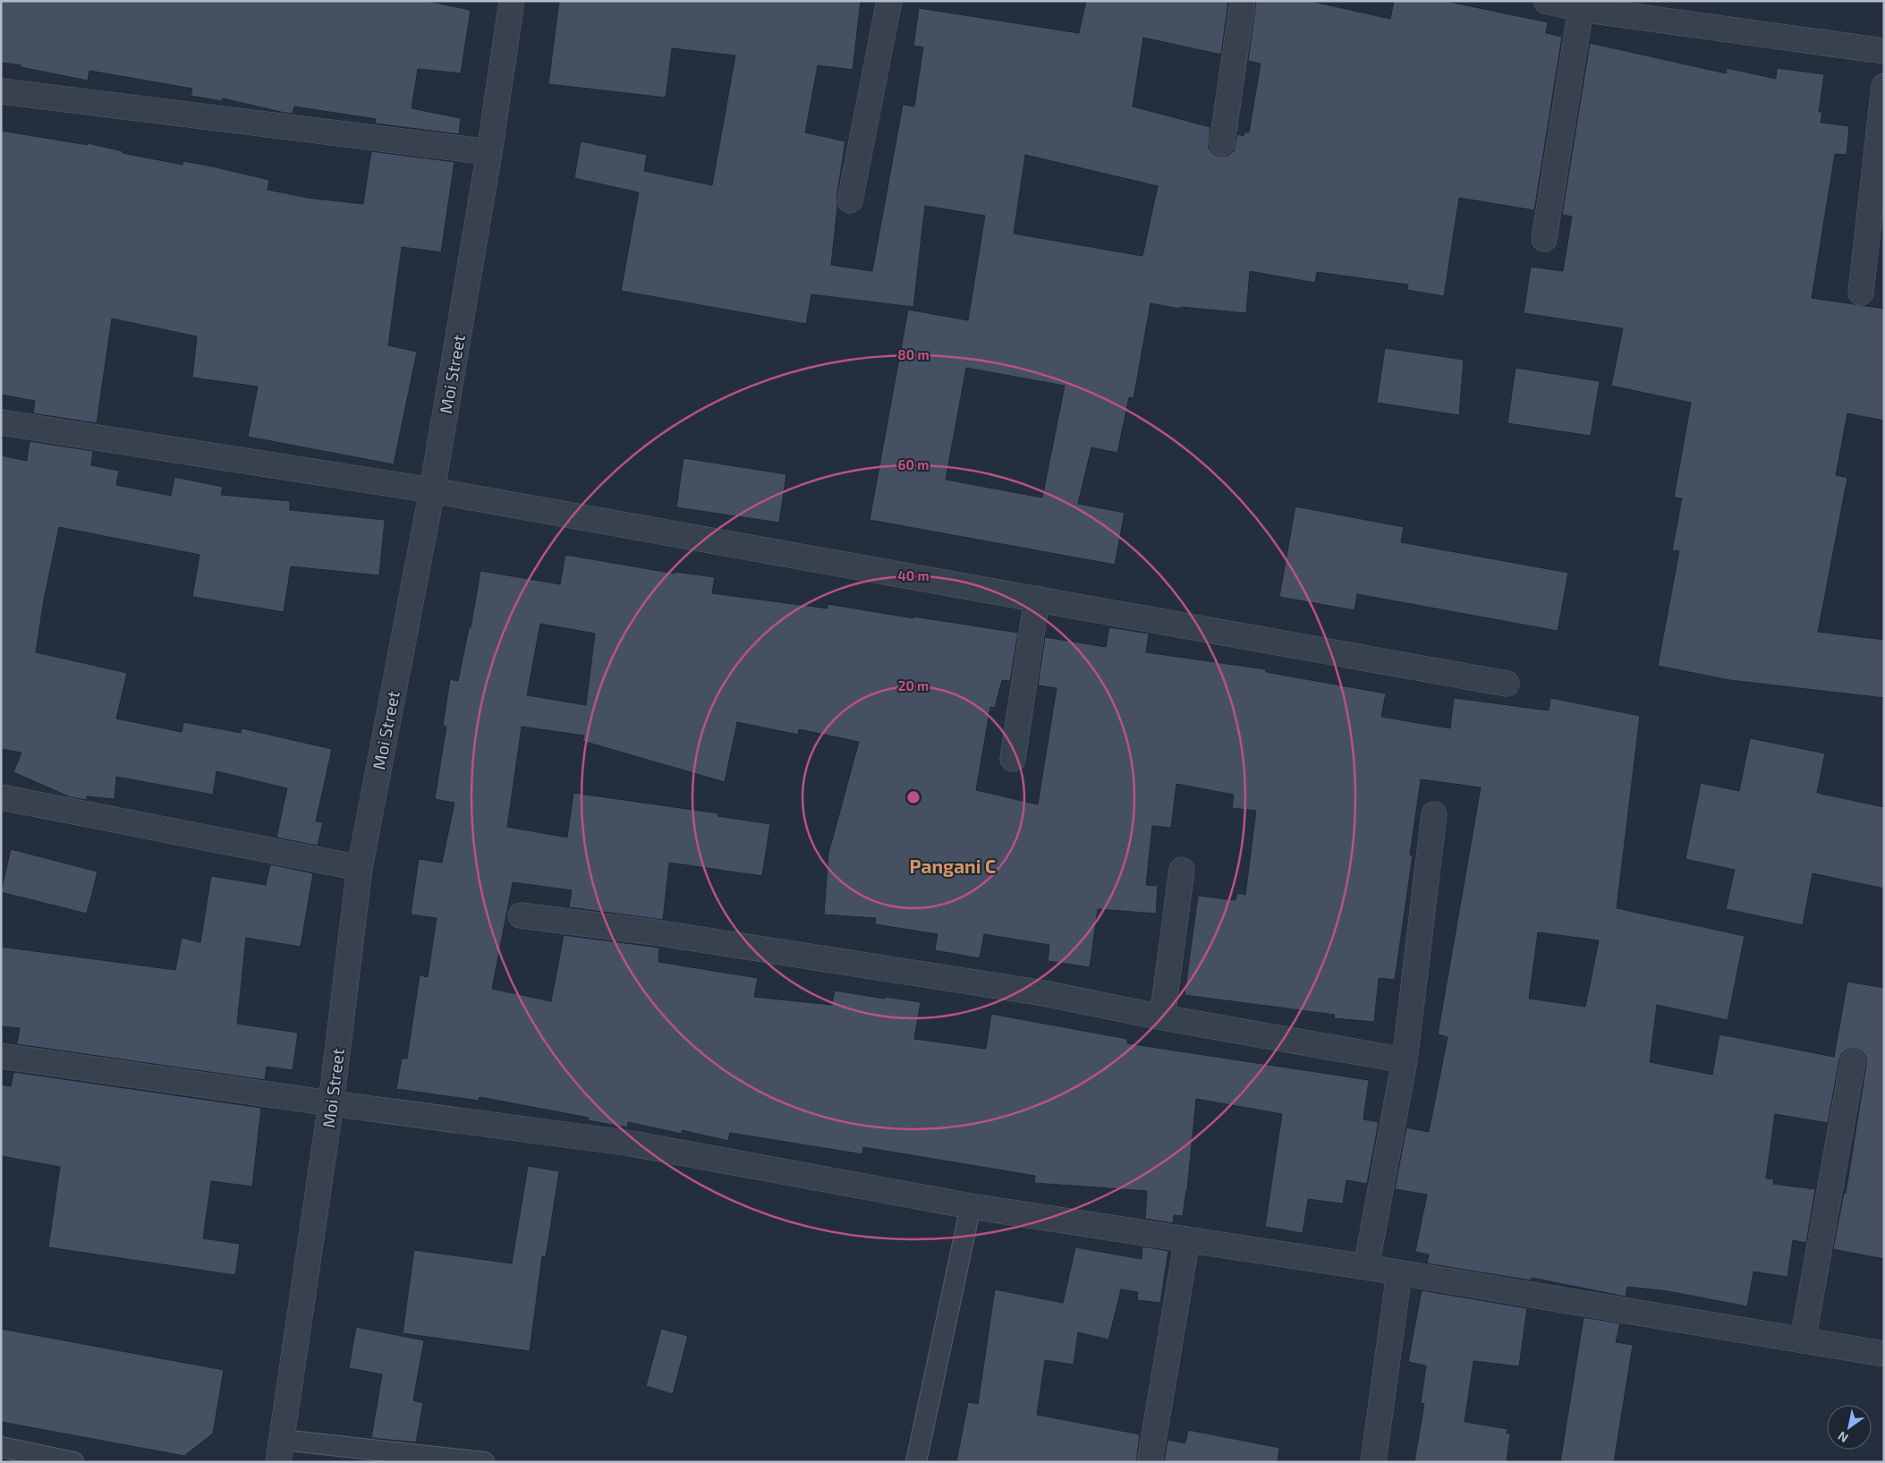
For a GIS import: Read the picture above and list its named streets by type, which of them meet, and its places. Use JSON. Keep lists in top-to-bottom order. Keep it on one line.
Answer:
{"streets":{"street":["Moi Street"]},"districts":["Pangani C"],"north":"bottom left","rings":["80 m","60 m","40 m","20 m"]}
